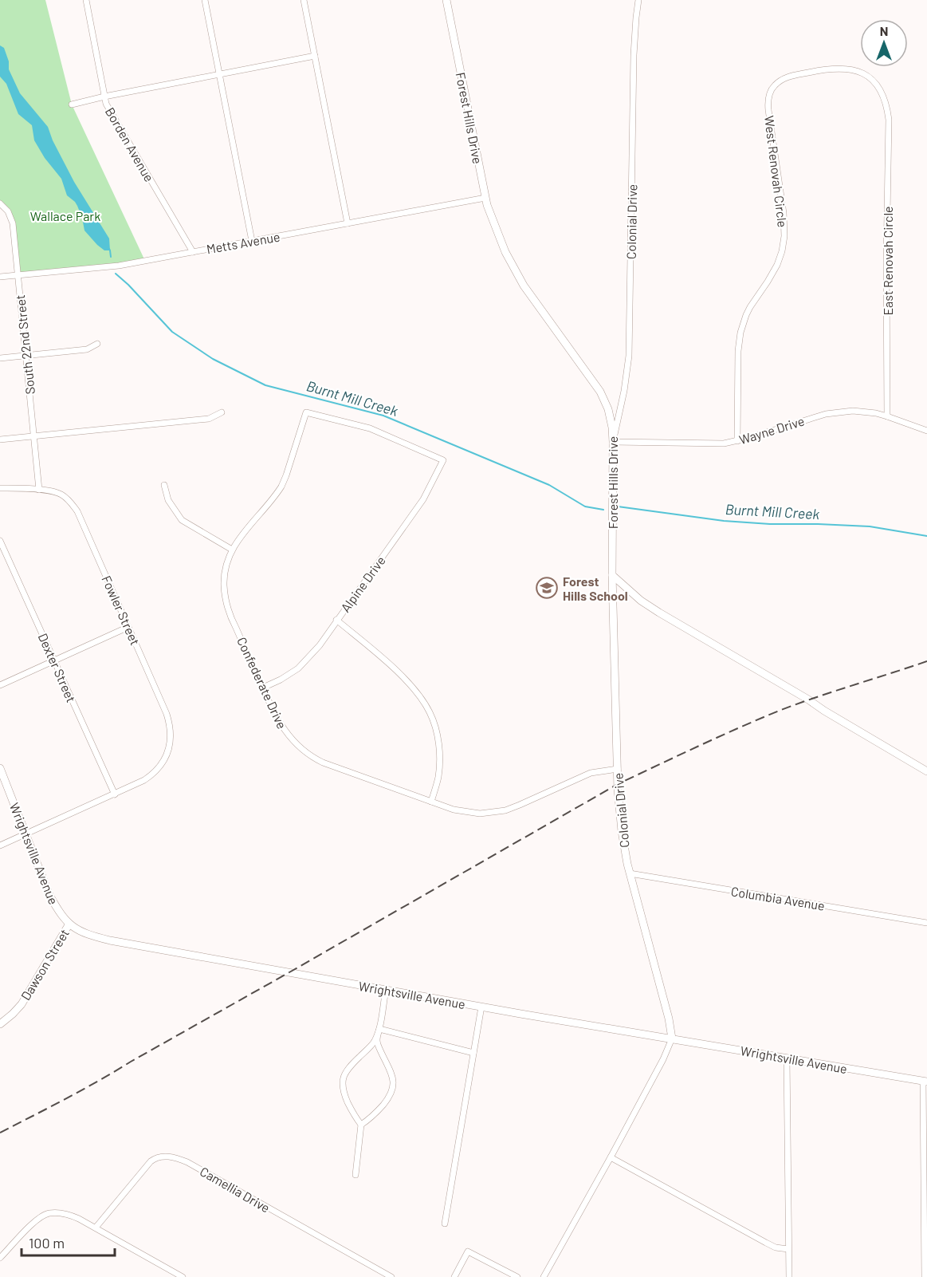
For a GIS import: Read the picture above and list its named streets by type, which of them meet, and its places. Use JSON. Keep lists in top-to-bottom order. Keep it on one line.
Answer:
{"streets":{"street":["Forest Hills Drive","Borden Avenue","West Renovah Circle","Colonial Drive","Metts Avenue","East Renovah Circle","South 22nd Street","Wayne Drive","Alpine Drive","Fowler Street","Dexter Street","Confederate Drive","Wrightsville Avenue","Columbia Avenue","Dawson Street","Camellia Drive"]},"crossings":[["Forest Hills Drive","Colonial Drive"],["Forest Hills Drive","Metts Avenue"],["Forest Hills Drive","Wayne Drive"],["Borden Avenue","Metts Avenue"],["West Renovah Circle","East Renovah Circle"],["West Renovah Circle","Wayne Drive"],["Colonial Drive","Wayne Drive"],["Colonial Drive","Confederate Drive"],["Colonial Drive","Wrightsville Avenue"],["Colonial Drive","Columbia Avenue"],["Metts Avenue","South 22nd Street"],["East Renovah Circle","Wayne Drive"],["South 22nd Street","Fowler Street"],["Alpine Drive","Confederate Drive"],["Fowler Street","Dexter Street"],["Wrightsville Avenue","Dawson Street"]],"water":["Burnt Mill Creek"],"parks":["Wallace Park"],"places":{"school or university":["Forest Hills School"]},"scale_bar":"100 m","north":"top"}
